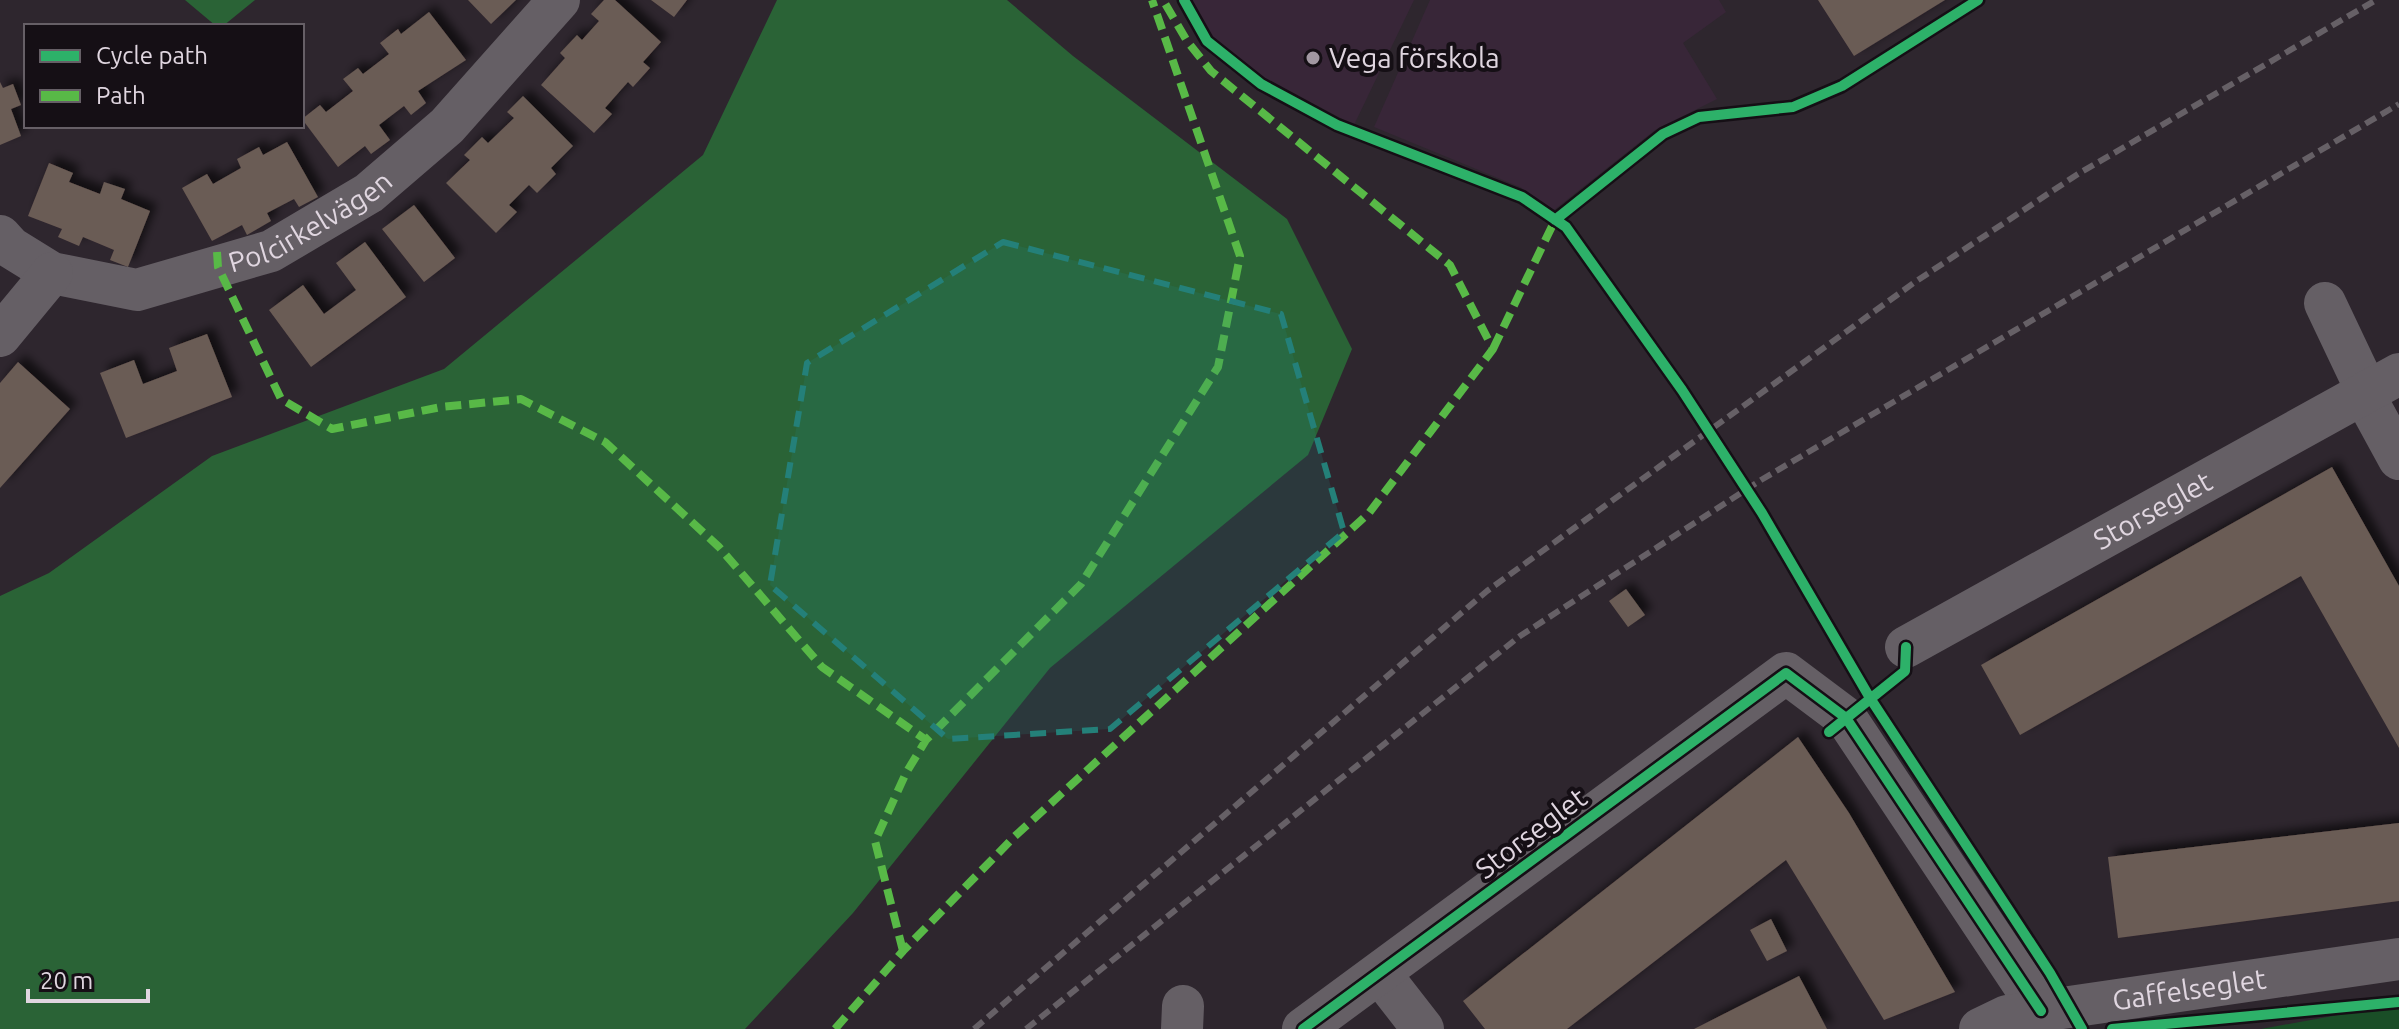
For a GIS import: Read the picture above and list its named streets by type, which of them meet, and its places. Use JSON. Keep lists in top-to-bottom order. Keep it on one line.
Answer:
{"streets":{"street":["Polcirkelvägen","Storseglet","Gaffelseglet"]},"crossings":[["Storseglet","Gaffelseglet"]],"places":["Vega förskola"],"legend":["Cycle path","Path"],"scale_bar":"20 m"}
